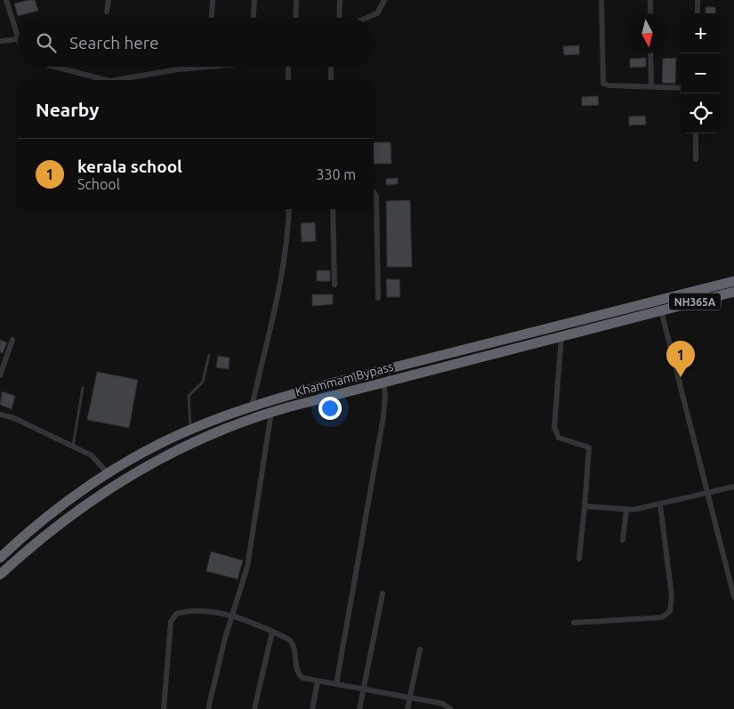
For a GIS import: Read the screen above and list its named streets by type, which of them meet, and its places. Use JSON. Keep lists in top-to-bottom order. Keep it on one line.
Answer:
{"streets":{"highway":["NH365A","Khammam Bypass"]},"north":"bottom","page":{"map_buttons":["+","−"],"search":"Search here","heading":"Nearby","list":[{"mark":"1","name":"kerala school","note":"School","value":"330 m"}],"pins":"1"}}
